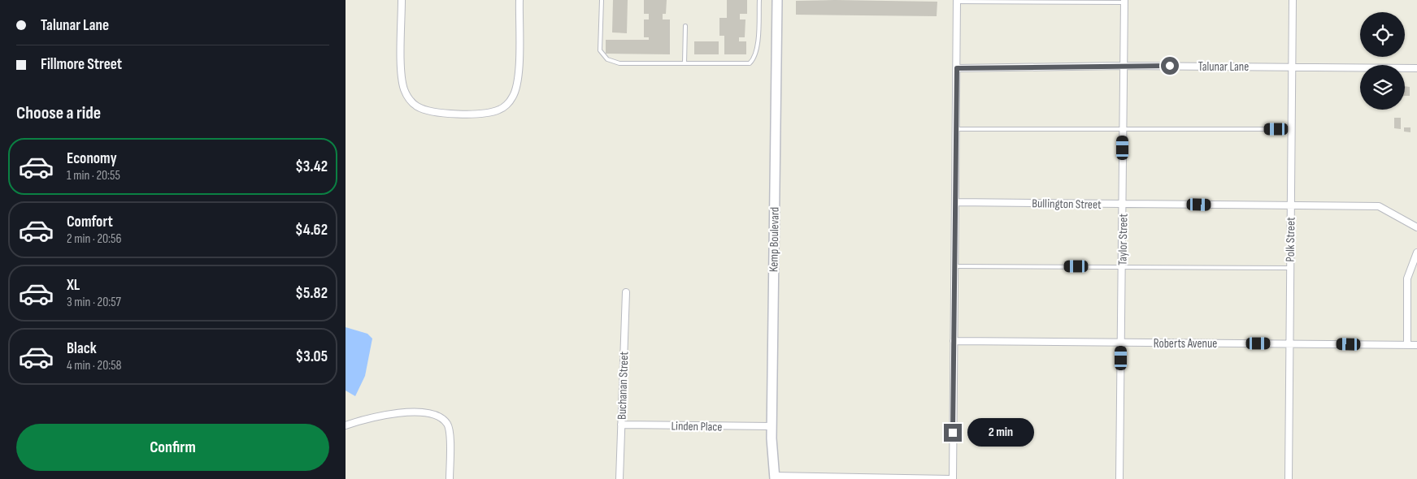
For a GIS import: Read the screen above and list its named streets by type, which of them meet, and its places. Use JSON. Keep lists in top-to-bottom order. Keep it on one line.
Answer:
{"streets":{"main road":["Kemp Boulevard"],"street":["Talunar Lane","Bullington Street","Taylor Street","Polk Street","Roberts Avenue","Buchanan Street","Linden Place"]},"crossings":[["Talunar Lane","Taylor Street"],["Talunar Lane","Polk Street"],["Bullington Street","Taylor Street"],["Bullington Street","Polk Street"],["Kemp Boulevard","Linden Place"],["Taylor Street","Roberts Avenue"],["Polk Street","Roberts Avenue"],["Buchanan Street","Linden Place"]],"page":{"banner":["Talunar Lane","Fillmore Street"],"heading":"Choose a ride","list":[{"name":"Economy","note":"1 min · 20:55","value":"$3.42"},{"name":"Comfort","note":"2 min · 20:56","value":"$4.62"},{"name":"XL","note":"3 min · 20:57","value":"$5.82"},{"name":"Black","note":"4 min · 20:58","value":"$3.05"}],"buttons":"Confirm","bubble":"2 min"}}
